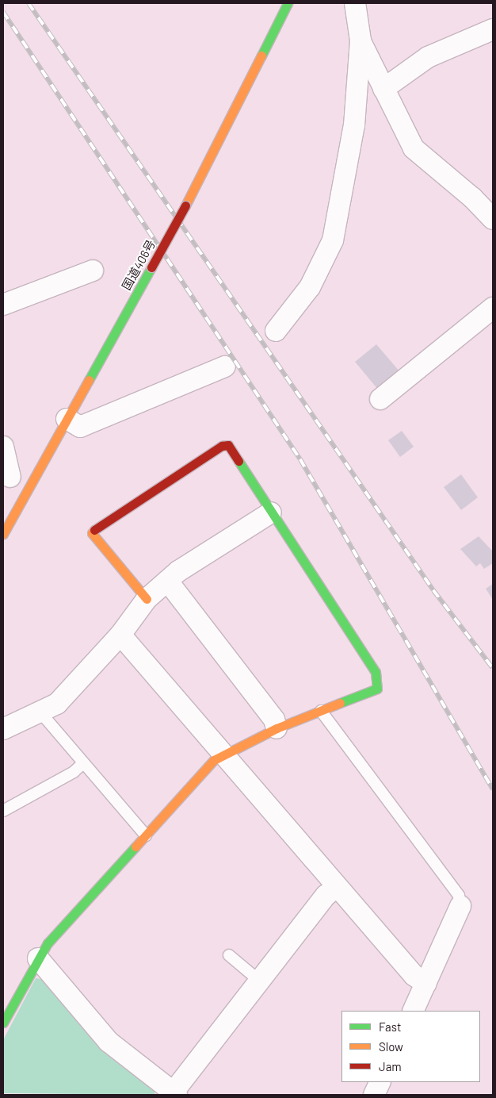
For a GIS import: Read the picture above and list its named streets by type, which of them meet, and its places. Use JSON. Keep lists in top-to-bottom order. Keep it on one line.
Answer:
{"streets":{"main road":["国道406号"]},"legend":["Fast","Slow","Jam"]}
